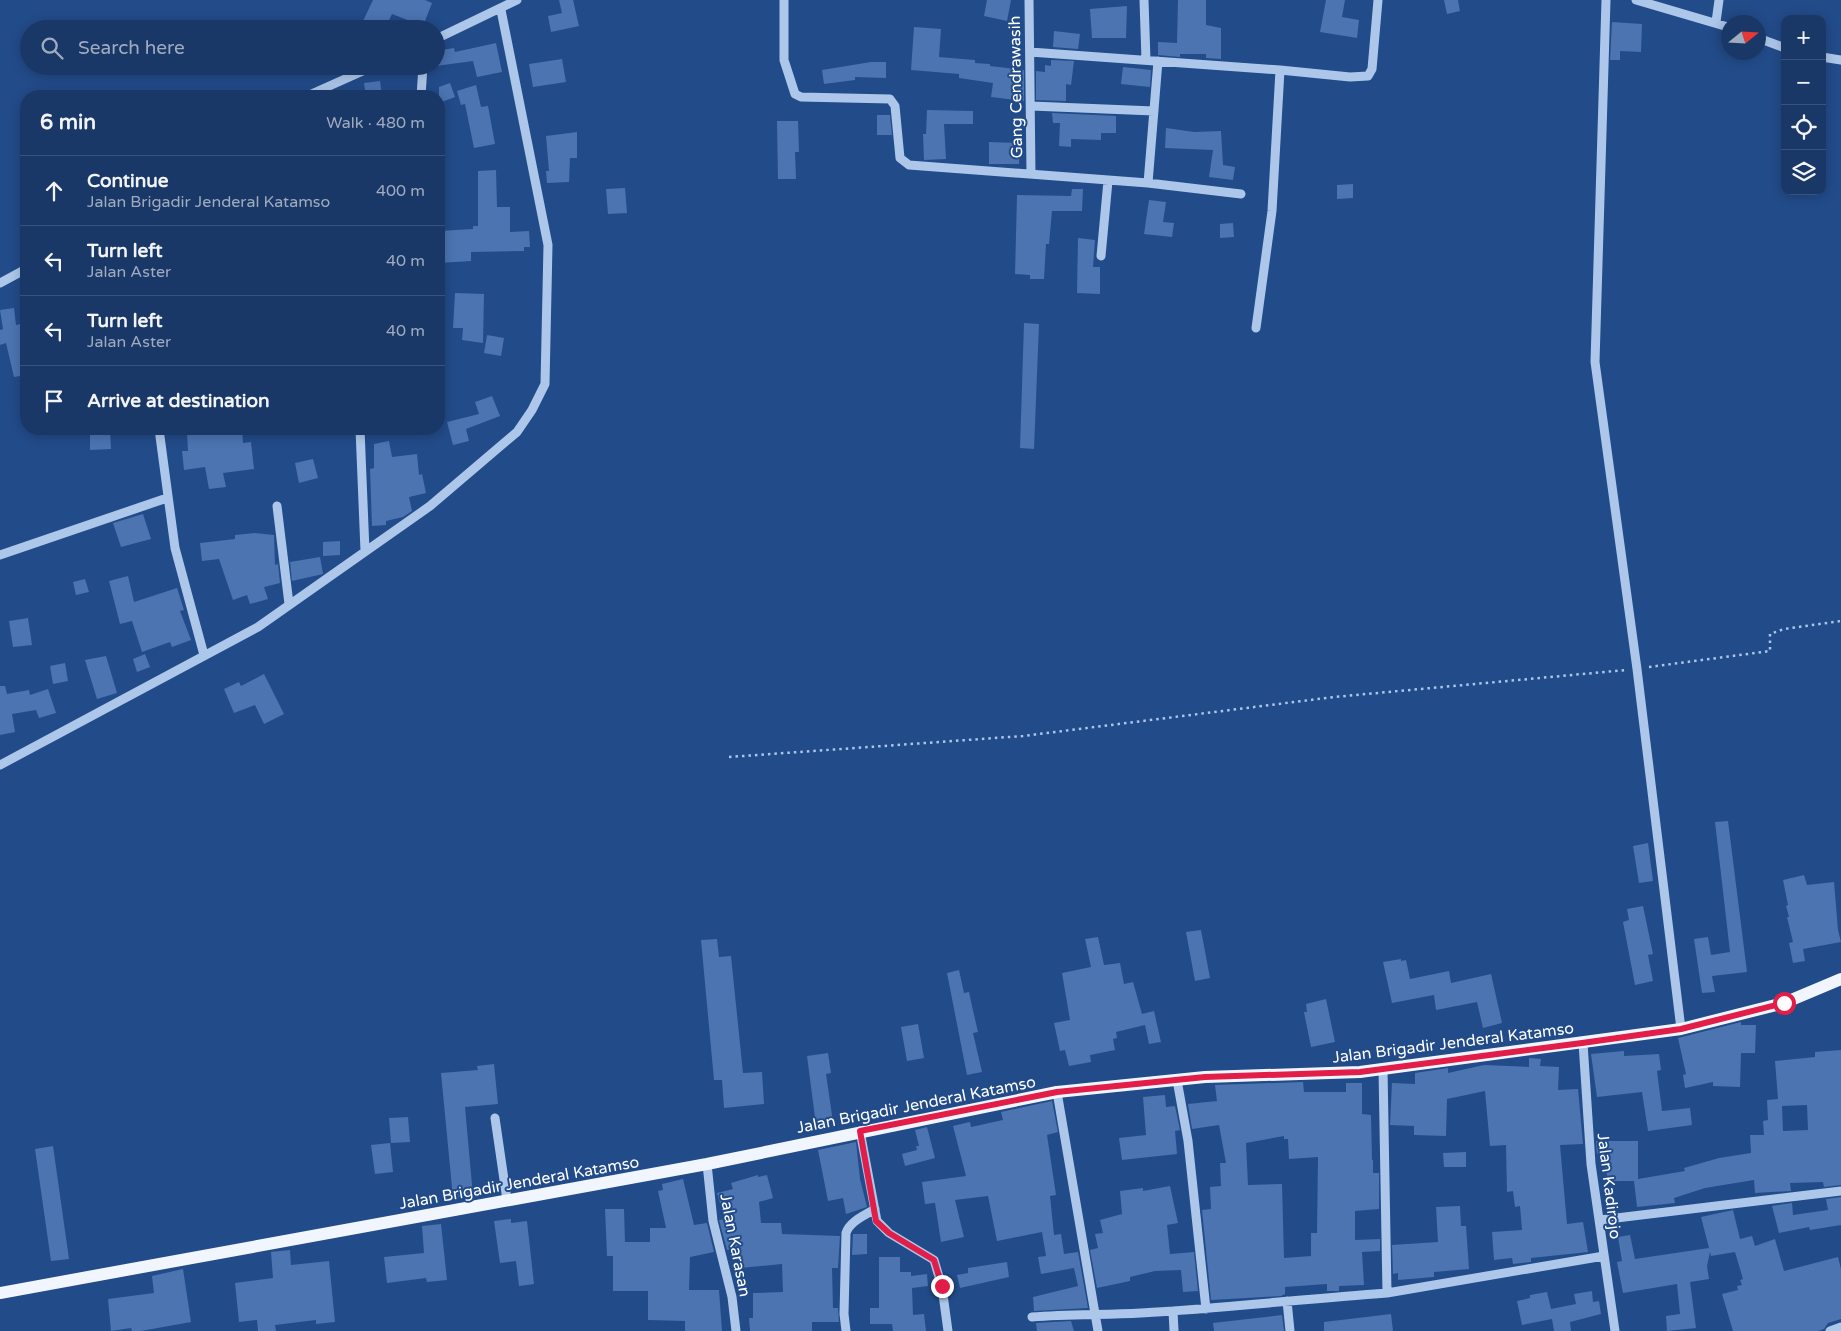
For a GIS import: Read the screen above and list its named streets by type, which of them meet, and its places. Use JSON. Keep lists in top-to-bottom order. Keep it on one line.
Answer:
{"streets":{"main road":["Jalan Brigadir Jenderal Katamso"],"street":["Gang Cendrawasih","Jalan Kadirojo","Jalan Karasan"]},"crossings":[["Jalan Brigadir Jenderal Katamso","Jalan Kadirojo"],["Jalan Brigadir Jenderal Katamso","Jalan Karasan"]],"north":"right","page":{"map_buttons":["+","−"],"search":"Search here","heading":["6 min","Walk · 480 m"],"list":[["Continue","Jalan Brigadir Jenderal Katamso","400 m"],["Turn left","Jalan Aster","40 m"],["Turn left","Jalan Aster","40 m"],"Arrive at destination"]}}
